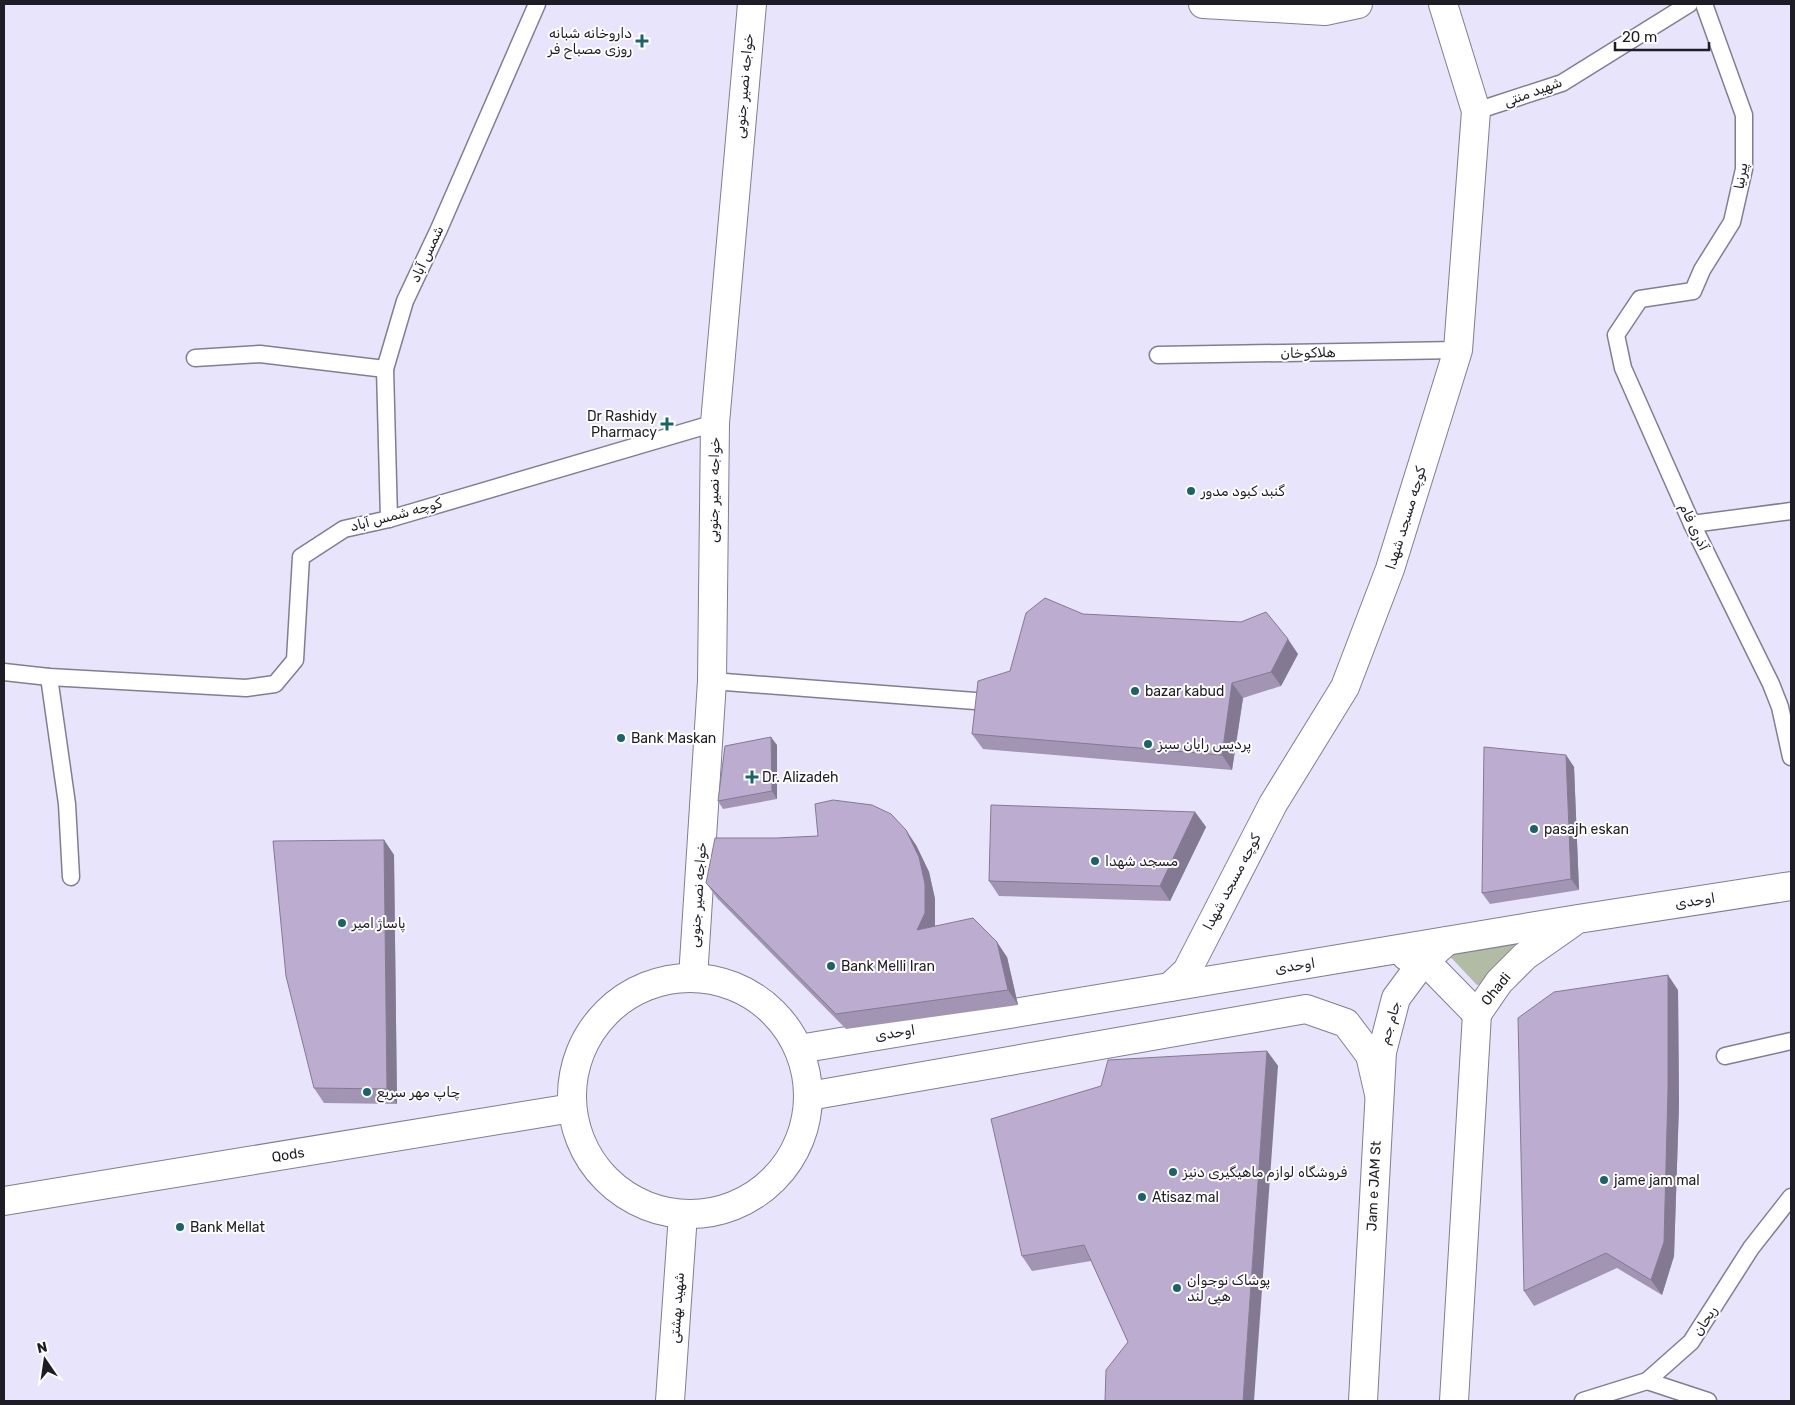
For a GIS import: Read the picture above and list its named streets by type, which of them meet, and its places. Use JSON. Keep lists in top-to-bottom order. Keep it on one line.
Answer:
{"streets":{"street":["خواجه نصیر جنوبی","کوچه مسجد شهدا","اوحدی","Ohadi","جام جم","Qods","Jam e JAM St","شهید بهشتی"],"lane":["شهید منتی","پیرنیا","شمس آباد","هلاکوخان","کوچه شمس آباد","آذری فام","ریحان"]},"crossings":[["خواجه نصیر جنوبی","کوچه شمس آباد"],["شهید منتی","کوچه مسجد شهدا"],["پیرنیا","آذری فام"],["شمس آباد","کوچه شمس آباد"],["هلاکوخان","کوچه مسجد شهدا"],["کوچه مسجد شهدا","اوحدی"],["اوحدی","Ohadi"],["اوحدی","جام جم"],["Ohadi","جام جم"],["جام جم","Jam e JAM St"]],"places":{"health":["داروخانه شبانه روزی مصباح فر","Dr Rashidy Pharmacy","Dr. Alizadeh"],"other":["گنبد کبود مدور","bazar kabud","Bank Maskan","پردیس رایان سبز","pasajh eskan","مسجد شهدا","پاساژ امیر","Bank Melli Iran","چاپ مهر سریع","فروشگاه لوازم ماهیگیری دنیز","jame jam mal","Atisaz mal","Bank Mellat","پوشاک نوجوان هپی لند"]},"scale_bar":"20 m","north":"top"}
